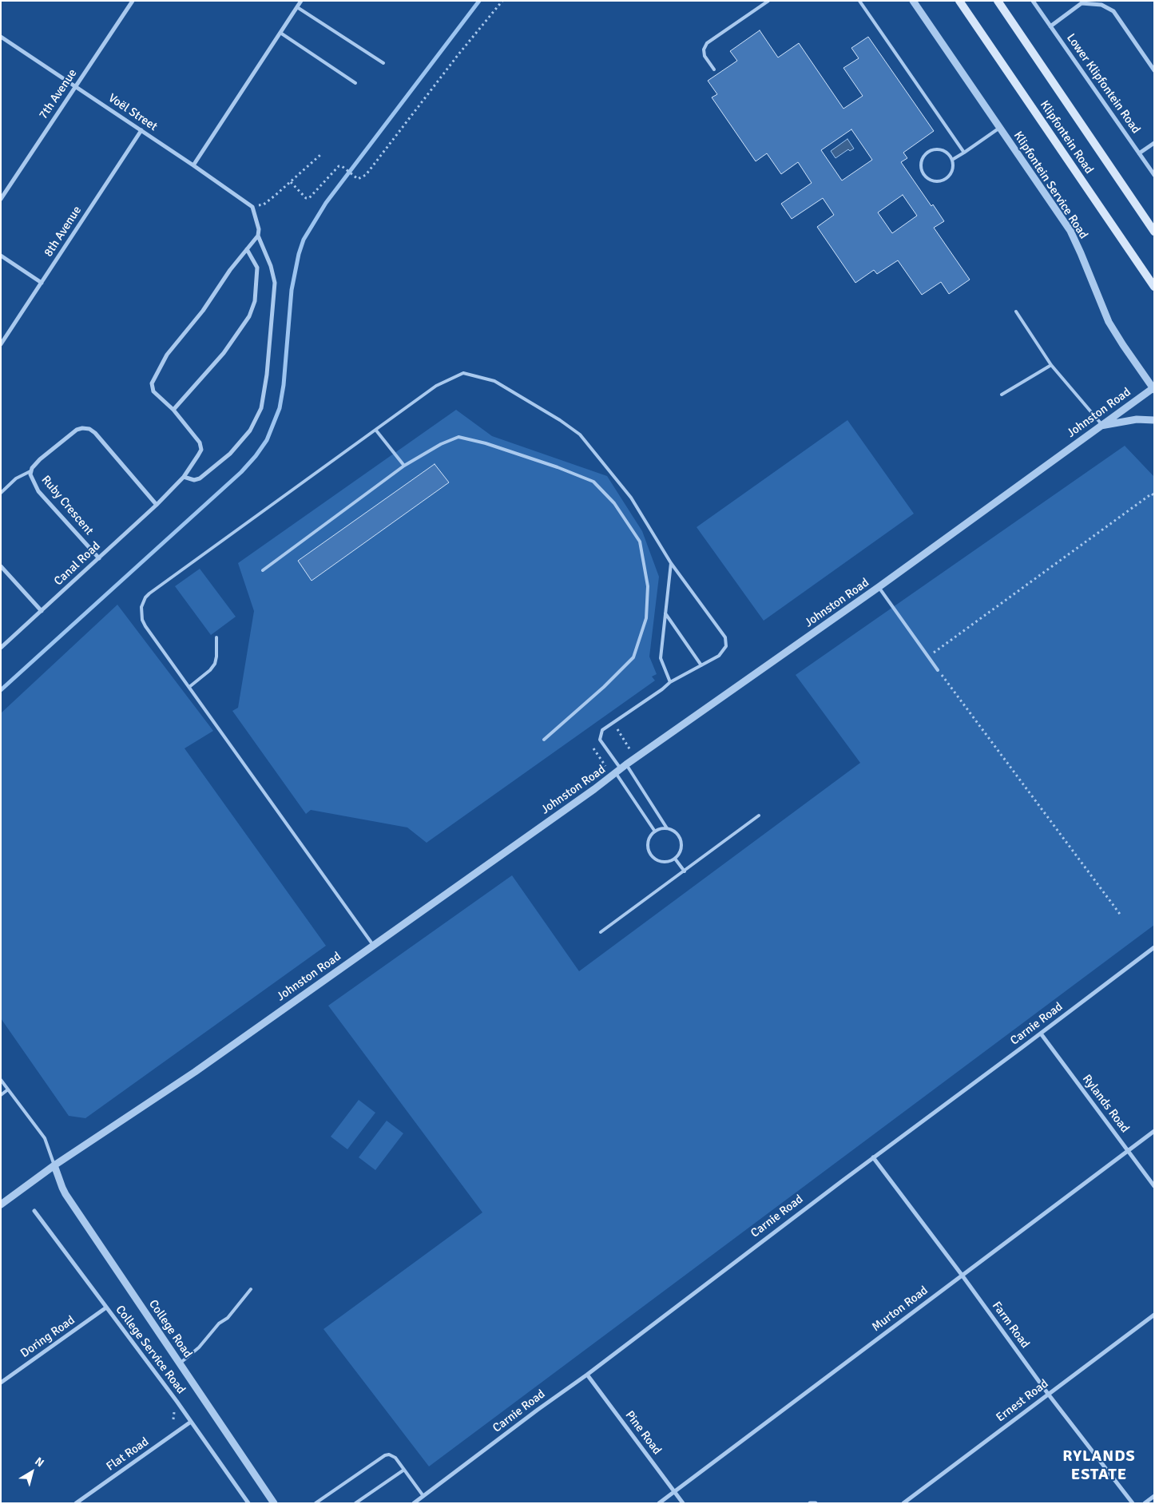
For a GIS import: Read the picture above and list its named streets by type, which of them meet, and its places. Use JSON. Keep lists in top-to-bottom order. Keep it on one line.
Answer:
{"streets":{"main road":["Klipfontein Road"],"street":["Lower Klipfontein Road","7th Avenue","Voël Street","Klipfontein Service Road","8th Avenue","Johnston Road","Ruby Crescent","Canal Road","Carnie Road","Rylands Road","Murton Road","Farm Road","College Road","Doring Road","College Service Road","Ernest Road","Pine Road","Flat Road"]},"crossings":[["7th Avenue","Voël Street"],["Voël Street","8th Avenue"],["Klipfontein Service Road","Johnston Road"],["Johnston Road","College Road"],["Ruby Crescent","Canal Road"],["Carnie Road","Rylands Road"],["Carnie Road","Farm Road"],["Carnie Road","Pine Road"],["Rylands Road","Murton Road"],["Murton Road","Farm Road"],["Murton Road","Pine Road"],["Farm Road","Ernest Road"],["Doring Road","College Service Road"],["College Service Road","Flat Road"]],"districts":["RYLANDS ESTATE"],"north":"top right"}
